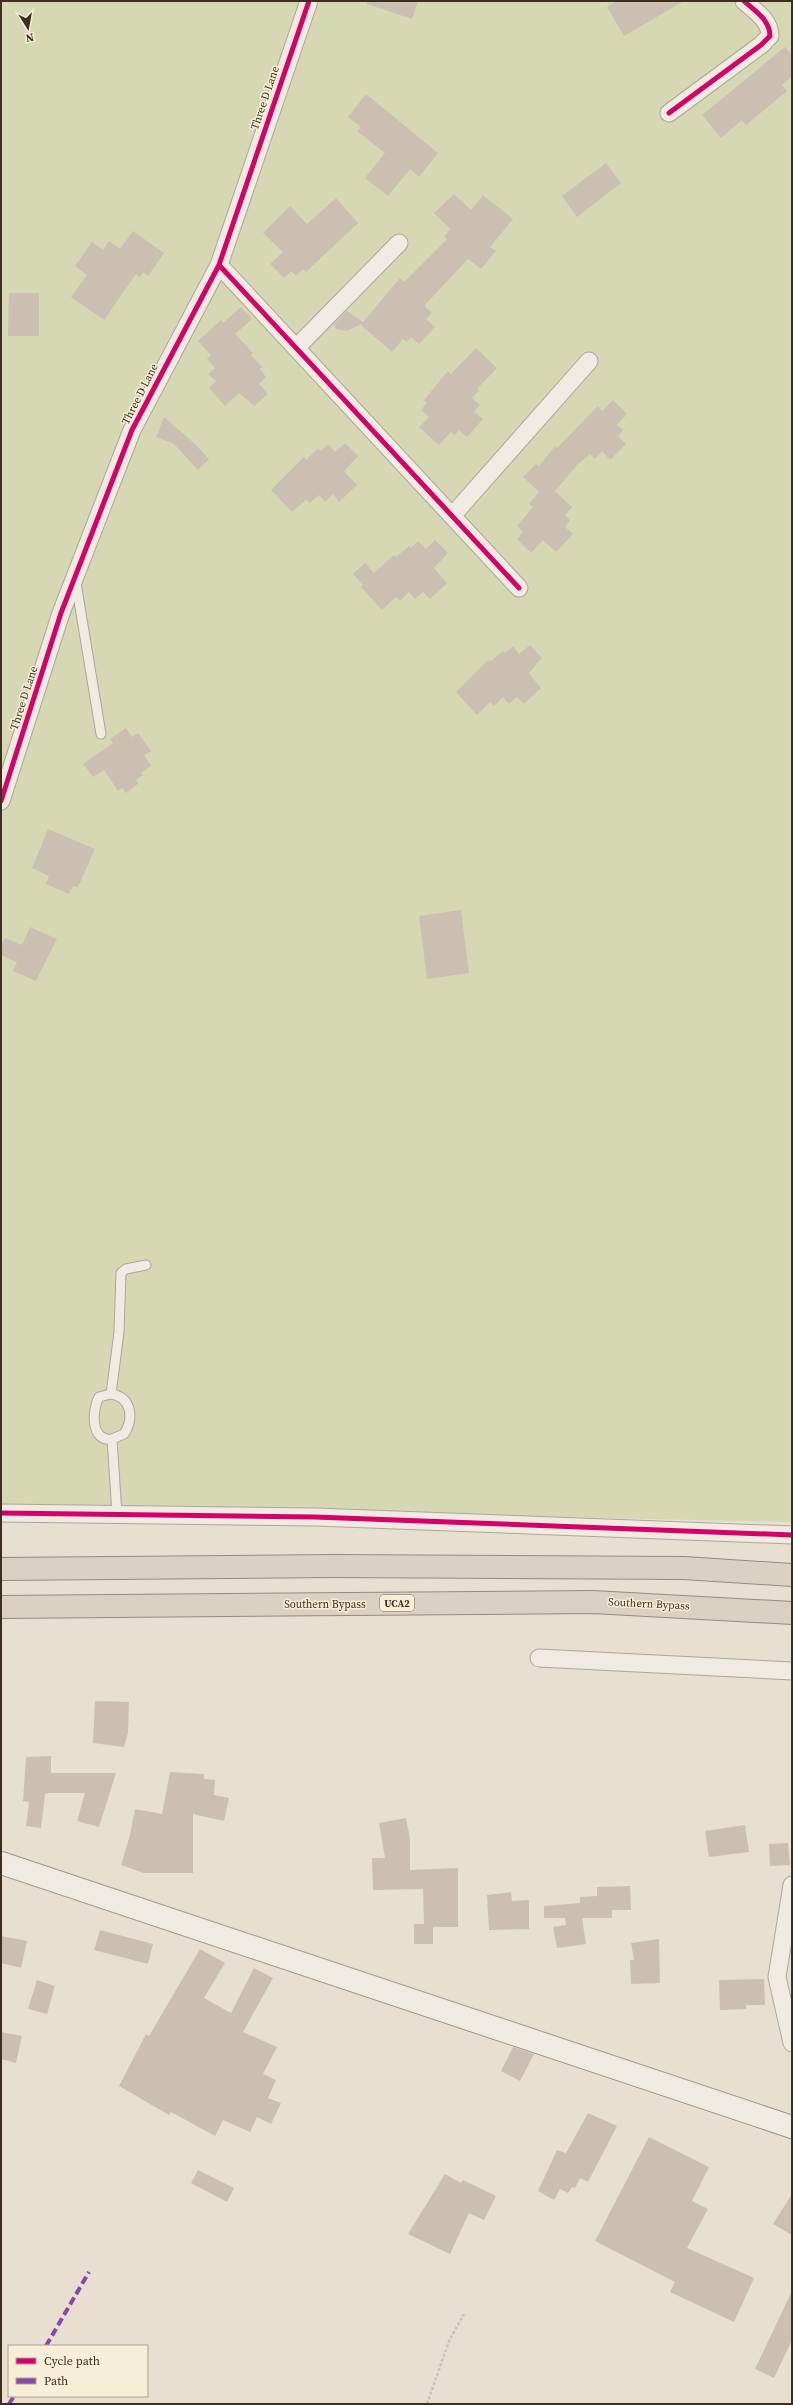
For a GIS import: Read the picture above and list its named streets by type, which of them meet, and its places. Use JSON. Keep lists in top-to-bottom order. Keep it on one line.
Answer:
{"streets":{"highway":["UCA2","Southern Bypass"],"street":["Three D Lane"]},"legend":["Cycle path","Path"],"north":"bottom"}
